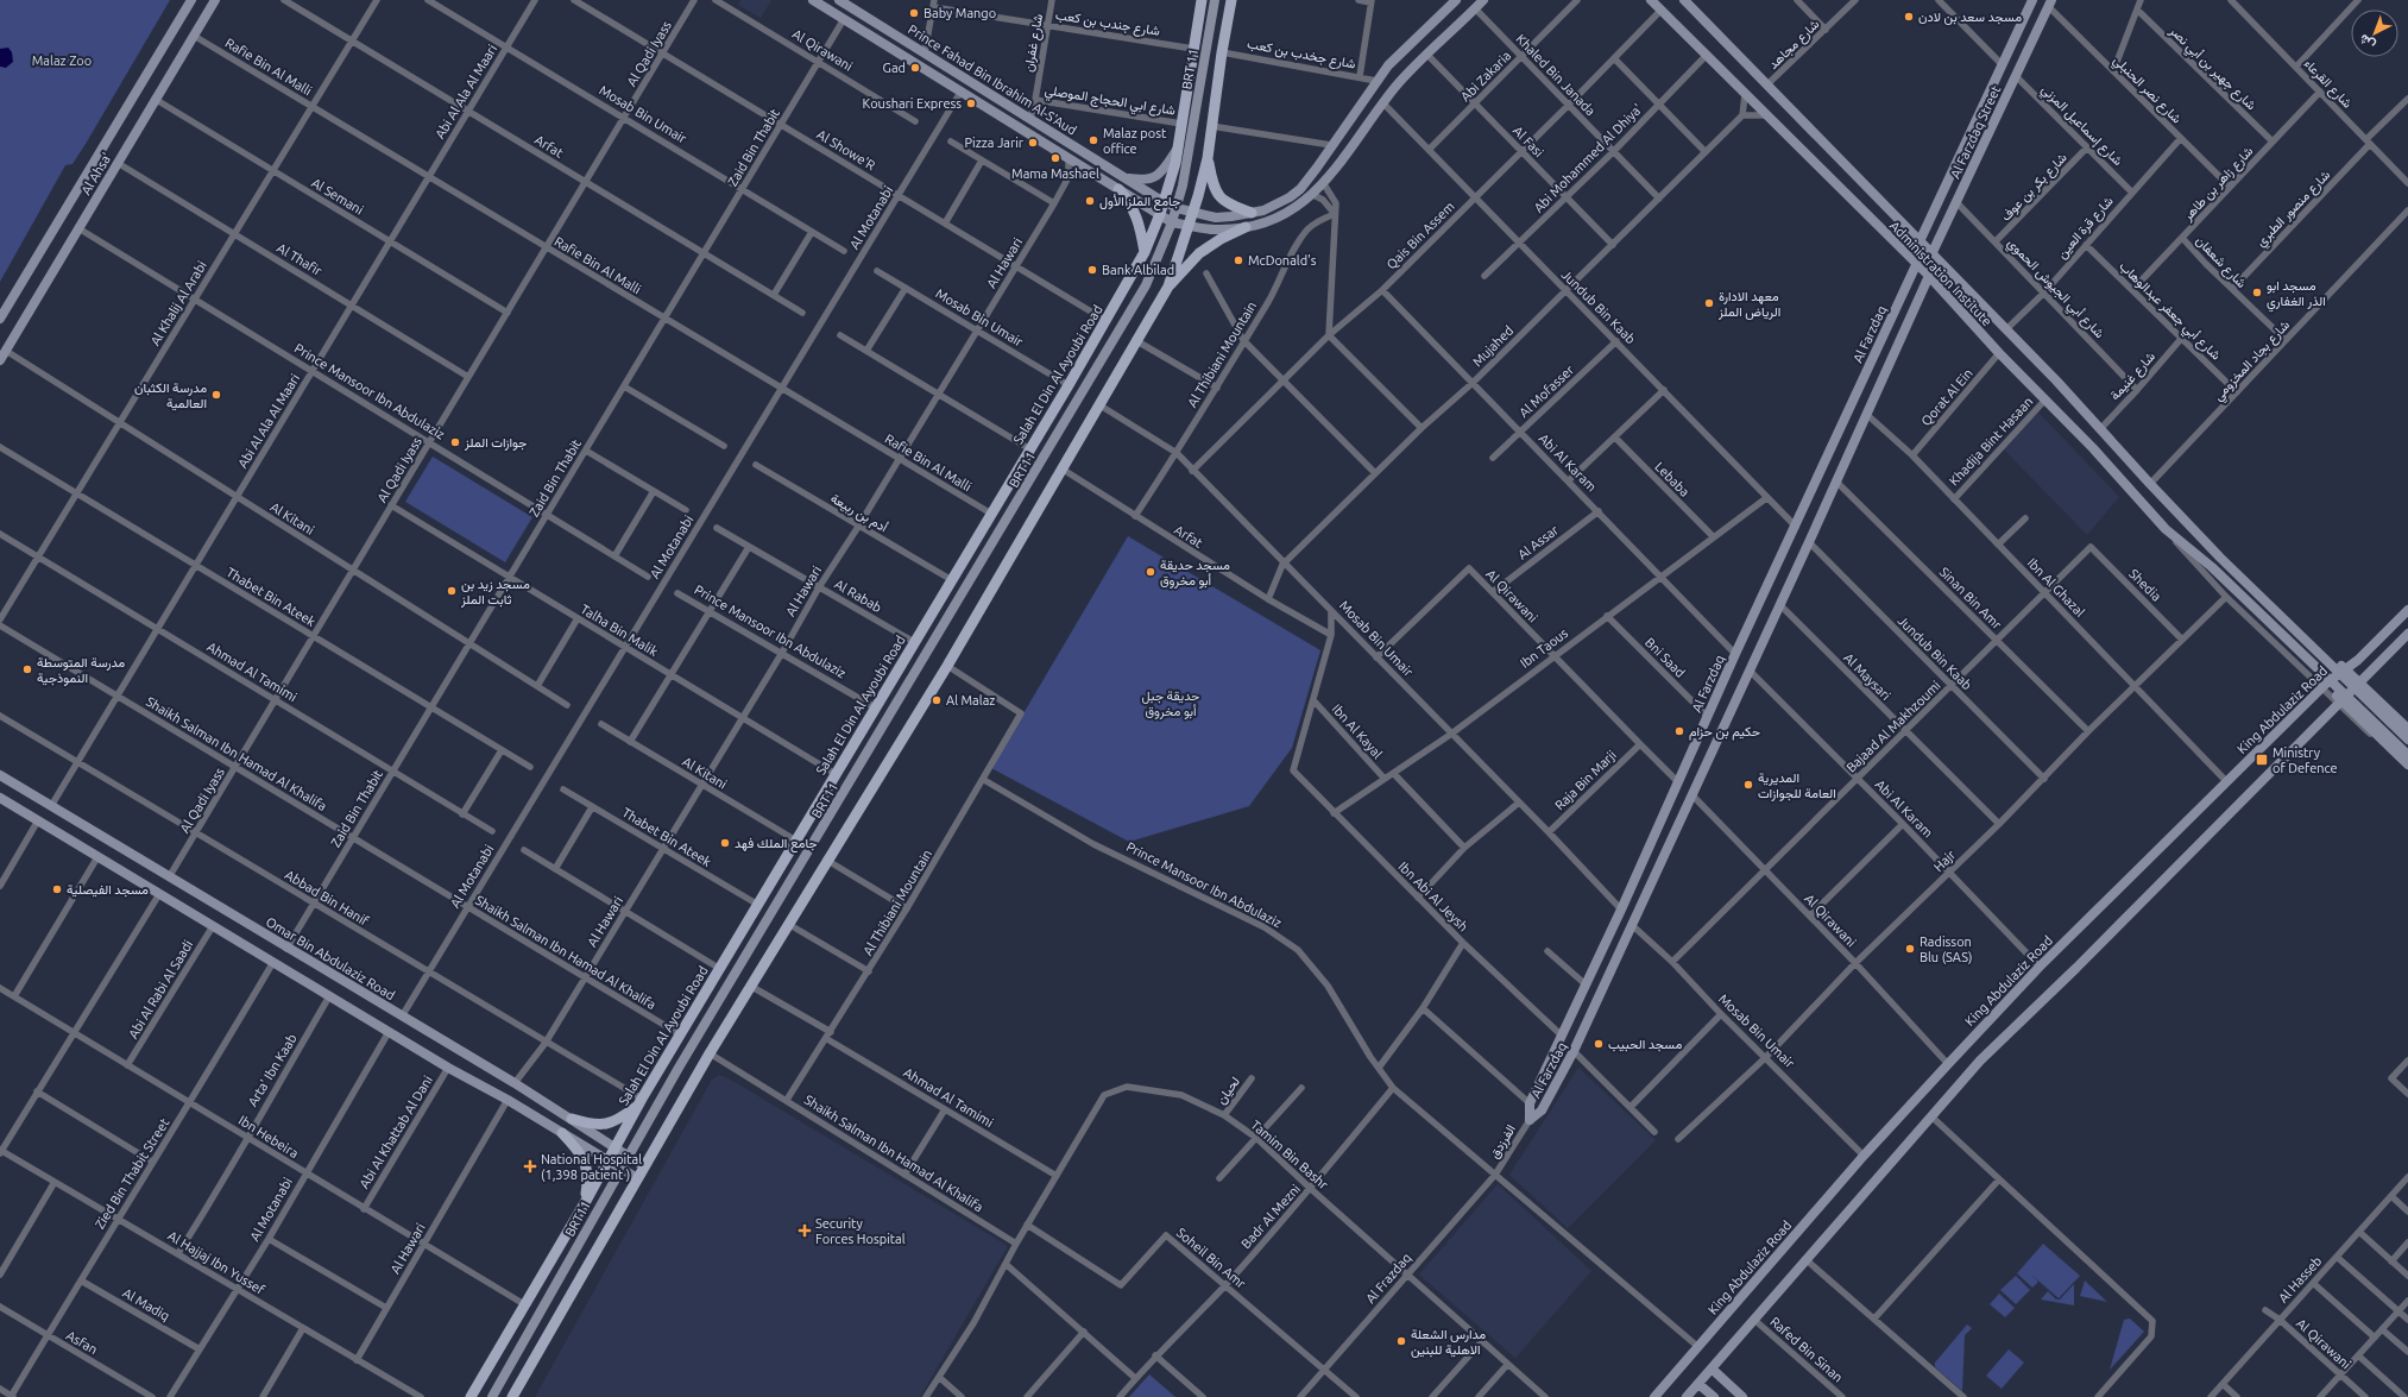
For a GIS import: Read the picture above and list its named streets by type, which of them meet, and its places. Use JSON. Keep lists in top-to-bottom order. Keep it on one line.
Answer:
{"streets":{"main road":["BRT 11","Prince Fahad Bin Ibrahim Al-S'Aud","Al Farzdaq Street","Al Ahsa'","Administration Institute","Al Farzdaq","Salah El Din Al Ayoubi Road","BRT11","King Abdulaziz Road","Omar Bin Abdulaziz Road"],"street":["شارع جندب بن كعب","شارع غفران","شارع مجاهد","Al Qirawani","Al Qadi Iyass","شارع جخدب بن كعب","Rafie Bin Al Malli","شارع جهير بن أبي نصر","Khaled Bin Janada","Abi Zakaria","شارع القرعاء","شارع نصر الحنبلي","Abi Al Ala Al Maari","شارع ابي الحجاج الموصلي","Mosab Bin Umair","شارع إسماعيل المزني","Al Fasi","Arfat","Zaid Bin Thabit","Al Showe'R","Abi Mohammed Al Dhiya'","شارع زاهر بن طاهر","شارع بكر بن عوف","Al Semani","شارع منصور الطبري","Al Motanabi","شارع قرة العين","Qais Bin Assem","Al Thafir","شارع شعفان","Al Hawari","شارع أبي الجيوش الحموي","Al Khalij Al Arabi","Jundub Bin Kaab","شارع أبي جعفر عبدالوهاب","Mujahed","Al Thibiani Mountain","شارع بجاد المخزومي","شارع غنيمة","Prince Mansoor Ibn Abdulaziz","Al Mofasser","Qorat Al Ein","Khadija Bint Hasaan","Abi Al Karam","Lebaba","أدم بن ربيعة","Al Kitani","Al Assar","Shedia","Ibn Al Ghazal","Al Rabab","Thabet Bin Ateek","Sinan Bin Amr","Talha Bin Malik","Ibn Taous","Bni Saad","Ahmad Al Tamimi","Al Maysari","Bajaad Al Makhzoumi","Ibn Al Kayal","Shaikh Salman Ibn Hamad Al Khalifa","Raja Bin Marji","Hajr","Ibn Abi Al Jeysh","Abbad Bin Hanif","Abi Al Rabi Al Saadi","Arta' Ibn Kaab","لحيان","Abi Al Khattab Al Dani","Ibn Hebeira","الفرزدق","Tamim Bin Bashr","Zied Bin Thabit Street","Badr Al Mezni","Soheil Bin Amr","Al Hajjaj Ibn Yussef","Al Frazdaq","Al Hasseb","Al Madiq","Asfan","Rafed Bin Sinan"]},"crossings":[["شارع جندب بن كعب","شارع غفران"],["شارع جندب بن كعب","Salah El Din Al Ayoubi Road"],["شارع غفران","Prince Fahad Bin Ibrahim Al-S'Aud"],["شارع غفران","شارع ابي الحجاج الموصلي"],["شارع مجاهد","Administration Institute"],["Al Qirawani","Mosab Bin Umair"],["Al Qirawani","Zaid Bin Thabit"],["Al Qirawani","Al Farzdaq"],["Al Qirawani","Al Assar"],["Al Qirawani","Ibn Taous"],["Al Qirawani","King Abdulaziz Road"],["Al Qirawani","Bajaad Al Makhzoumi"],["Al Qirawani","Raja Bin Marji"],["Al Qirawani","Hajr"],["Al Qirawani","Al Hasseb"],["Al Qadi Iyass","Rafie Bin Al Malli"],["Al Qadi Iyass","Mosab Bin Umair"],["Al Qadi Iyass","Arfat"],["Al Qadi Iyass","Al Showe'R"],["Al Qadi Iyass","Al Semani"],["Al Qadi Iyass","Al Thafir"],["Al Qadi Iyass","Prince Mansoor Ibn Abdulaziz"],["Al Qadi Iyass","Al Kitani"],["Al Qadi Iyass","Thabet Bin Ateek"],["Al Qadi Iyass","Talha Bin Malik"],["Al Qadi Iyass","Ahmad Al Tamimi"],["Al Qadi Iyass","Shaikh Salman Ibn Hamad Al Khalifa"],["Al Qadi Iyass","Abbad Bin Hanif"],["Al Qadi Iyass","Omar Bin Abdulaziz Road"],["شارع جخدب بن كعب","Prince Fahad Bin Ibrahim Al-S'Aud"],["Rafie Bin Al Malli","Abi Al Ala Al Maari"],["Rafie Bin Al Malli","Zaid Bin Thabit"],["Rafie Bin Al Malli","Al Ahsa'"],["Rafie Bin Al Malli","Al Motanabi"],["Rafie Bin Al Malli","Al Hawari"],["Rafie Bin Al Malli","Al Khalij Al Arabi"],["Rafie Bin Al Malli","Salah El Din Al Ayoubi Road"],["شارع جهير بن أبي نصر","شارع زاهر بن طاهر"],["BRT 11","BRT11"],["Khaled Bin Janada","Abi Zakaria"],["Khaled Bin Janada","Abi Mohammed Al Dhiya'"],["Khaled Bin Janada","Qais Bin Assem"],["Khaled Bin Janada","Mujahed"],["Abi Zakaria","Al Fasi"],["Abi Zakaria","Jundub Bin Kaab"],["Prince Fahad Bin Ibrahim Al-S'Aud","Salah El Din Al Ayoubi Road"],["Prince Fahad Bin Ibrahim Al-S'Aud","BRT11"],["شارع القرعاء","شارع زاهر بن طاهر"],["شارع القرعاء","شارع منصور الطبري"],["شارع نصر الحنبلي","Al Farzdaq Street"],["شارع نصر الحنبلي","شارع زاهر بن طاهر"],["شارع نصر الحنبلي","شارع قرة العين"],["Abi Al Ala Al Maari","Mosab Bin Umair"],["Abi Al Ala Al Maari","Arfat"],["Abi Al Ala Al Maari","Al Semani"],["Abi Al Ala Al Maari","Al Thafir"],["Abi Al Ala Al Maari","Prince Mansoor Ibn Abdulaziz"],["Abi Al Ala Al Maari","Al Kitani"],["Abi Al Ala Al Maari","Thabet Bin Ateek"],["Abi Al Ala Al Maari","Ahmad Al Tamimi"],["Abi Al Ala Al Maari","Shaikh Salman Ibn Hamad Al Khalifa"],["Abi Al Ala Al Maari","Abbad Bin Hanif"],["Abi Al Ala Al Maari","Omar Bin Abdulaziz Road"],["شارع ابي الحجاج الموصلي","Salah El Din Al Ayoubi Road"],["Mosab Bin Umair","Zaid Bin Thabit"],["Mosab Bin Umair","Qais Bin Assem"],["Mosab Bin Umair","Al Hawari"],["Mosab Bin Umair","Al Farzdaq"],["Mosab Bin Umair","Mujahed"],["Mosab Bin Umair","Al Thibiani Mountain"],["Mosab Bin Umair","Salah El Din Al Ayoubi Road"],["Mosab Bin Umair","Ibn Taous"],["Mosab Bin Umair","King Abdulaziz Road"],["Mosab Bin Umair","Bajaad Al Makhzoumi"],["Mosab Bin Umair","Raja Bin Marji"],["Mosab Bin Umair","Hajr"],["شارع إسماعيل المزني","Al Farzdaq Street"],["شارع إسماعيل المزني","شارع بكر بن عوف"],["شارع إسماعيل المزني","شارع قرة العين"],["Al Farzdaq Street","Administration Institute"],["Al Farzdaq Street","شارع أبي الجيوش الحموي"],["Al Farzdaq Street","Al Farzdaq"],["Al Fasi","Abi Mohammed Al Dhiya'"],["Al Fasi","Qais Bin Assem"],["Al Fasi","Mujahed"],["Arfat","Zaid Bin Thabit"],["Arfat","Al Khalij Al Arabi"],["Arfat","Mujahed"],["Arfat","Al Thibiani Mountain"],["Zaid Bin Thabit","Al Showe'R"],["Zaid Bin Thabit","Prince Mansoor Ibn Abdulaziz"],["Zaid Bin Thabit","Al Kitani"],["Zaid Bin Thabit","Thabet Bin Ateek"],["Zaid Bin Thabit","Talha Bin Malik"],["Zaid Bin Thabit","Ahmad Al Tamimi"],["Zaid Bin Thabit","Shaikh Salman Ibn Hamad Al Khalifa"],["Zaid Bin Thabit","Abbad Bin Hanif"],["Zaid Bin Thabit","Omar Bin Abdulaziz Road"],["Al Showe'R","Al Motanabi"],["Al Showe'R","Al Hawari"],["Al Showe'R","Salah El Din Al Ayoubi Road"],["Abi Mohammed Al Dhiya'","Administration Institute"],["Abi Mohammed Al Dhiya'","Jundub Bin Kaab"],["Al Ahsa'","Al Semani"],["Al Ahsa'","Al Thafir"],["Al Ahsa'","Prince Mansoor Ibn Abdulaziz"],["Al Ahsa'","Al Kitani"],["شارع زاهر بن طاهر","شارع شعفان"],["شارع زاهر بن طاهر","شارع أبي جعفر عبدالوهاب"],["شارع بكر بن عوف","شارع أبي الجيوش الحموي"],["Al Semani","Al Khalij Al Arabi"],["شارع منصور الطبري","شارع شعفان"],["Al Motanabi","Talha Bin Malik"],["Al Motanabi","Shaikh Salman Ibn Hamad Al Khalifa"],["Al Motanabi","Abbad Bin Hanif"],["Al Motanabi","Omar Bin Abdulaziz Road"],["Al Motanabi","Ibn Hebeira"],["Al Motanabi","Al Hajjaj Ibn Yussef"],["Al Motanabi","Al Madiq"],["شارع قرة العين","Administration Institute"],["شارع قرة العين","شارع أبي الجيوش الحموي"],["شارع قرة العين","شارع أبي جعفر عبدالوهاب"],["Qais Bin Assem","Administration Institute"],["Qais Bin Assem","Jundub Bin Kaab"],["Qais Bin Assem","Abi Al Karam"],["Al Thafir","Al Khalij Al Arabi"],["شارع شعفان","شارع بجاد المخزومي"],["Al Hawari","Prince Mansoor Ibn Abdulaziz"],["Al Hawari","أدم بن ربيعة"],["Al Hawari","Al Kitani"],["Al Hawari","Al Rabab"],["Al Hawari","Thabet Bin Ateek"],["Al Hawari","Talha Bin Malik"],["Al Hawari","Shaikh Salman Ibn Hamad Al Khalifa"],["Al Hawari","Abbad Bin Hanif"],["Al Hawari","Omar Bin Abdulaziz Road"],["Al Hawari","Ibn Hebeira"],["Al Hawari","Al Hajjaj Ibn Yussef"],["Administration Institute","Al Farzdaq"],["Administration Institute","شارع بجاد المخزومي"],["Administration Institute","شارع غنيمة"],["Administration Institute","Qorat Al Ein"],["Administration Institute","Khadija Bint Hasaan"],["شارع أبي الجيوش الحموي","شارع غنيمة"],["Al Khalij Al Arabi","Prince Mansoor Ibn Abdulaziz"],["Al Khalij Al Arabi","Al Kitani"],["Al Khalij Al Arabi","Thabet Bin Ateek"],["Al Khalij Al Arabi","Ahmad Al Tamimi"],["Jundub Bin Kaab","Al Farzdaq"],["Jundub Bin Kaab","Mujahed"],["Jundub Bin Kaab","Al Mofasser"],["Jundub Bin Kaab","Ibn Taous"],["Jundub Bin Kaab","Bajaad Al Makhzoumi"],["Jundub Bin Kaab","Hajr"],["شارع أبي جعفر عبدالوهاب","شارع بجاد المخزومي"],["شارع أبي جعفر عبدالوهاب","شارع غنيمة"],["Al Farzdaq","Abi Al Karam"],["Al Farzdaq","Ibn Al Ghazal"],["Al Farzdaq","Sinan Bin Amr"],["Al Farzdaq","Bni Saad"],["Al Farzdaq","Al Maysari"],["Al Farzdaq","Ibn Abi Al Jeysh"],["Al Farzdaq","الفرزدق"],["Mujahed","Abi Al Karam"],["Al Thibiani Mountain","Prince Mansoor Ibn Abdulaziz"],["Al Thibiani Mountain","Ahmad Al Tamimi"],["Al Thibiani Mountain","Shaikh Salman Ibn Hamad Al Khalifa"],["Salah El Din Al Ayoubi Road","Prince Mansoor Ibn Abdulaziz"],["Salah El Din Al Ayoubi Road","أدم بن ربيعة"],["Salah El Din Al Ayoubi Road","Al Kitani"],["Salah El Din Al Ayoubi Road","Al Rabab"],["Salah El Din Al Ayoubi Road","Thabet Bin Ateek"],["Salah El Din Al Ayoubi Road","Talha Bin Malik"],["Salah El Din Al Ayoubi Road","Shaikh Salman Ibn Hamad Al Khalifa"],["Salah El Din Al Ayoubi Road","Abbad Bin Hanif"],["Salah El Din Al Ayoubi Road","Omar Bin Abdulaziz Road"],["Salah El Din Al Ayoubi Road","Ibn Hebeira"],["Prince Mansoor Ibn Abdulaziz","King Abdulaziz Road"],["Prince Mansoor Ibn Abdulaziz","الفرزدق"],["Prince Mansoor Ibn Abdulaziz","Badr Al Mezni"],["Prince Mansoor Ibn Abdulaziz","Al Frazdaq"],["Al Mofasser","Abi Al Karam"],["Qorat Al Ein","Ibn Al Ghazal"],["Khadija Bint Hasaan","Ibn Al Ghazal"],["Abi Al Karam","Al Assar"],["Abi Al Karam","Ibn Taous"],["Abi Al Karam","King Abdulaziz Road"],["Abi Al Karam","Bajaad Al Makhzoumi"],["Abi Al Karam","Hajr"],["BRT11","Omar Bin Abdulaziz Road"],["Lebaba","Ibn Taous"],["Shedia","Bajaad Al Makhzoumi"],["Shedia","Hajr"],["Ibn Al Ghazal","King Abdulaziz Road"],["Ibn Al Ghazal","Bajaad Al Makhzoumi"],["Ibn Al Ghazal","Hajr"],["Sinan Bin Amr","Bajaad Al Makhzoumi"],["Sinan Bin Amr","Hajr"],["Ibn Taous","Bni Saad"],["Ibn Taous","Ibn Al Kayal"],["Ibn Taous","Ibn Abi Al Jeysh"],["Ahmad Al Tamimi","Tamim Bin Bashr"],["Al Maysari","Bajaad Al Makhzoumi"],["Al Maysari","Hajr"],["Ibn Al Kayal","Ibn Abi Al Jeysh"],["Shaikh Salman Ibn Hamad Al Khalifa","Tamim Bin Bashr"],["Abi Al Rabi Al Saadi","Ibn Hebeira"],["Arta' Ibn Kaab","Ibn Hebeira"],["Arta' Ibn Kaab","Al Hajjaj Ibn Yussef"],["لحيان","Tamim Bin Bashr"],["Abi Al Khattab Al Dani","Ibn Hebeira"],["Ibn Hebeira","Zied Bin Thabit Street"],["الفرزدق","Al Frazdaq"],["Tamim Bin Bashr","Badr Al Mezni"],["Tamim Bin Bashr","Soheil Bin Amr"],["Tamim Bin Bashr","Al Frazdaq"],["Zied Bin Thabit Street","Al Hajjaj Ibn Yussef"],["Zied Bin Thabit Street","Al Madiq"],["Zied Bin Thabit Street","Asfan"],["Badr Al Mezni","Soheil Bin Amr"],["Soheil Bin Amr","Al Frazdaq"]],"parks":["Malaz Zoo","حديقة جبل أبو مخروق"],"places":{"other":["Baby Mango","مسجد سعد بن لادن","Gad","Koushari Express","Malaz post office","Pizza Jarir","Mama Mashael","جامع الملز الأول","McDonald's","Bank Albilad","مسجد ابو الذر الغفاري","معهد الادارة الرياض الملز","مدرسة الكثبان العالمية","جوازات الملز","مسجد حديقة أبو مخروق","مسجد زيد بن ثابت الملز","مدرسة المتوسطة النموذجية","Al Malaz","حكيم بن حزام","المديرية العامة للجوازات","جامع الملك فهد","مسجد الفيصلية","Radisson Blu (SAS)","مسجد الحبيب","مدارس الشعلة الاهلية للبنين"],"transit":["Ministry of Defence"],"health":["National Hospital (1,398 patient )","Security Forces Hospital"]},"north":"bottom left"}
